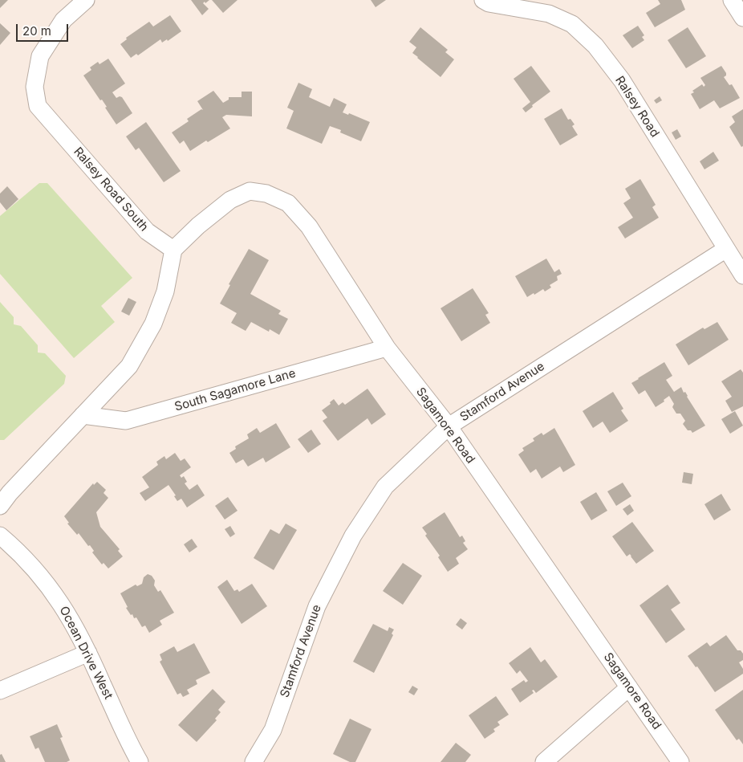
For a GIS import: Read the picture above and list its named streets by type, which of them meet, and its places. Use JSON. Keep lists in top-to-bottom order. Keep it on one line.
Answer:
{"streets":{"street":["Ralsey Road","Ralsey Road South","South Sagamore Lane","Stamford Avenue","Sagamore Road","Ocean Drive West"]},"crossings":[["Ralsey Road","Stamford Avenue"],["Ralsey Road South","Sagamore Road"],["South Sagamore Lane","Sagamore Road"],["Stamford Avenue","Sagamore Road"]],"scale_bar":"20 m"}
